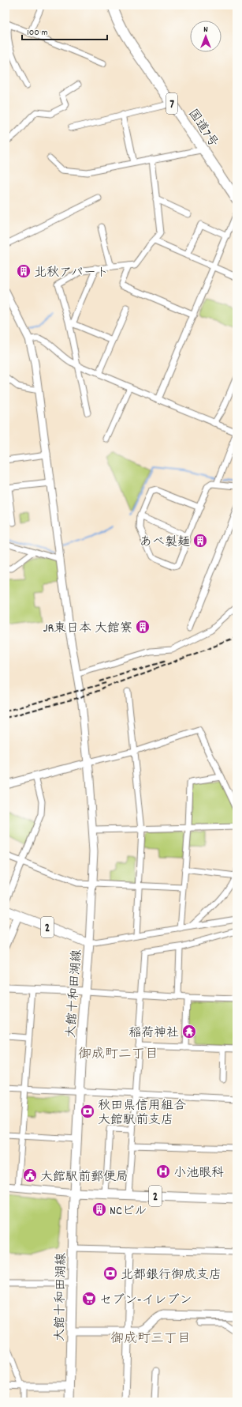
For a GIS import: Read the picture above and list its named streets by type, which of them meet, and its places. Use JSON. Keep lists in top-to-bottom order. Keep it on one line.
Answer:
{"streets":{"highway":["7","国道7号"],"main road":["2","大館十和田湖線"]},"crossings":[["2","大館十和田湖線"]],"districts":["御成町二丁目","御成町三丁目"],"places":{"building":["北秋アパート","あべ製麺","JR東日本 大館寮","NCビル"],"temple":["稲荷神社"],"bank":["秋田県信用組合 大館駅前支店","北都銀行御成支店"],"hospital":["小池眼科"],"public building":["大館駅前郵便局"],"supermarket":["セブン-イレブン"]},"scale_bar":"100 m","north":"top"}
